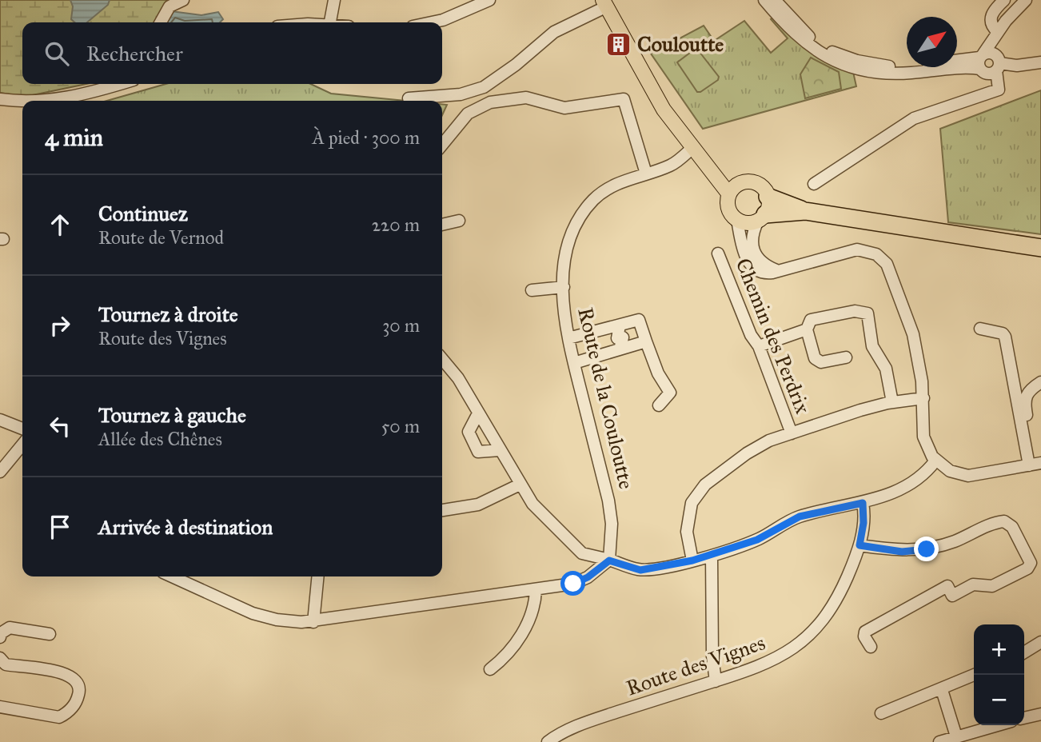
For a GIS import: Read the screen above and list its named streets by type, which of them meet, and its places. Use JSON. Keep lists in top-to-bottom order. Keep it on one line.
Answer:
{"streets":{"street":["Chemin des Perdrix","Route de la Couloutte","Route des Vignes"]},"places":{"building":["Couloutte"]},"north":"top right","page":{"search":"Rechercher","heading":["4 min","À pied · 300 m"],"list":[["Continuez","Route de Vernod","220 m"],["Tournez à droite","Route des Vignes","30 m"],["Tournez à gauche","Allée des Chênes","50 m"],"Arrivée à destination"],"map_buttons":["+","−"]}}
